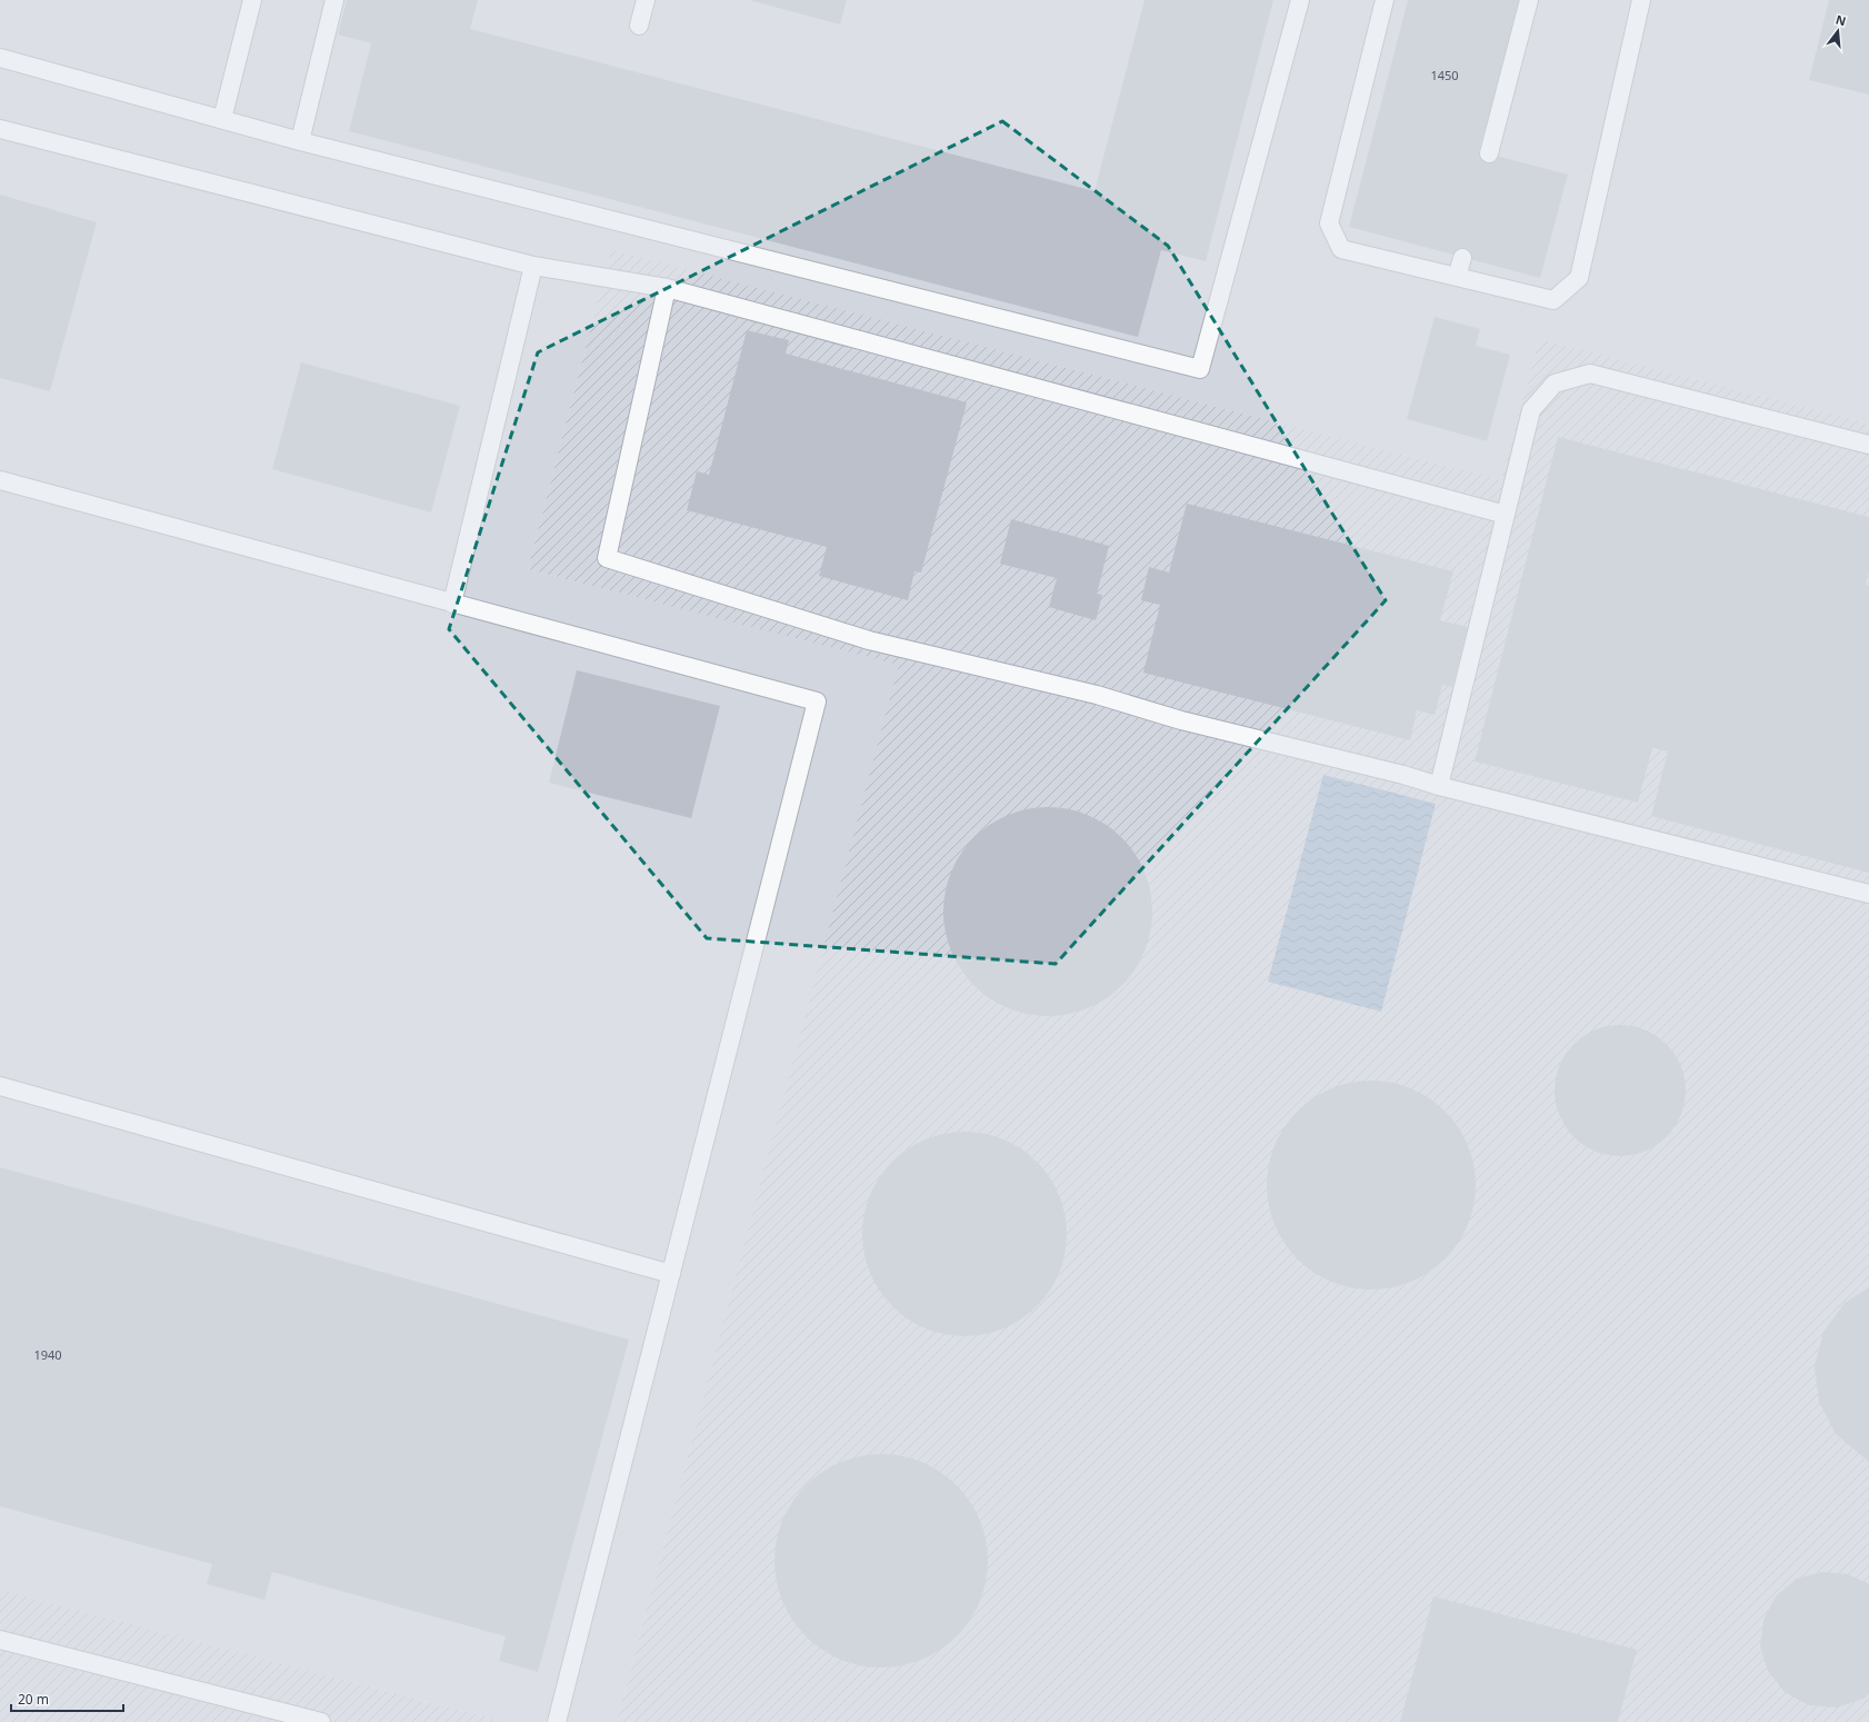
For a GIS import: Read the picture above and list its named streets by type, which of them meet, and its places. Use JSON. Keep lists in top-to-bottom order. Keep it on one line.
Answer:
{"house_numbers":["1450","1940"],"scale_bar":"20 m","north":"top"}
